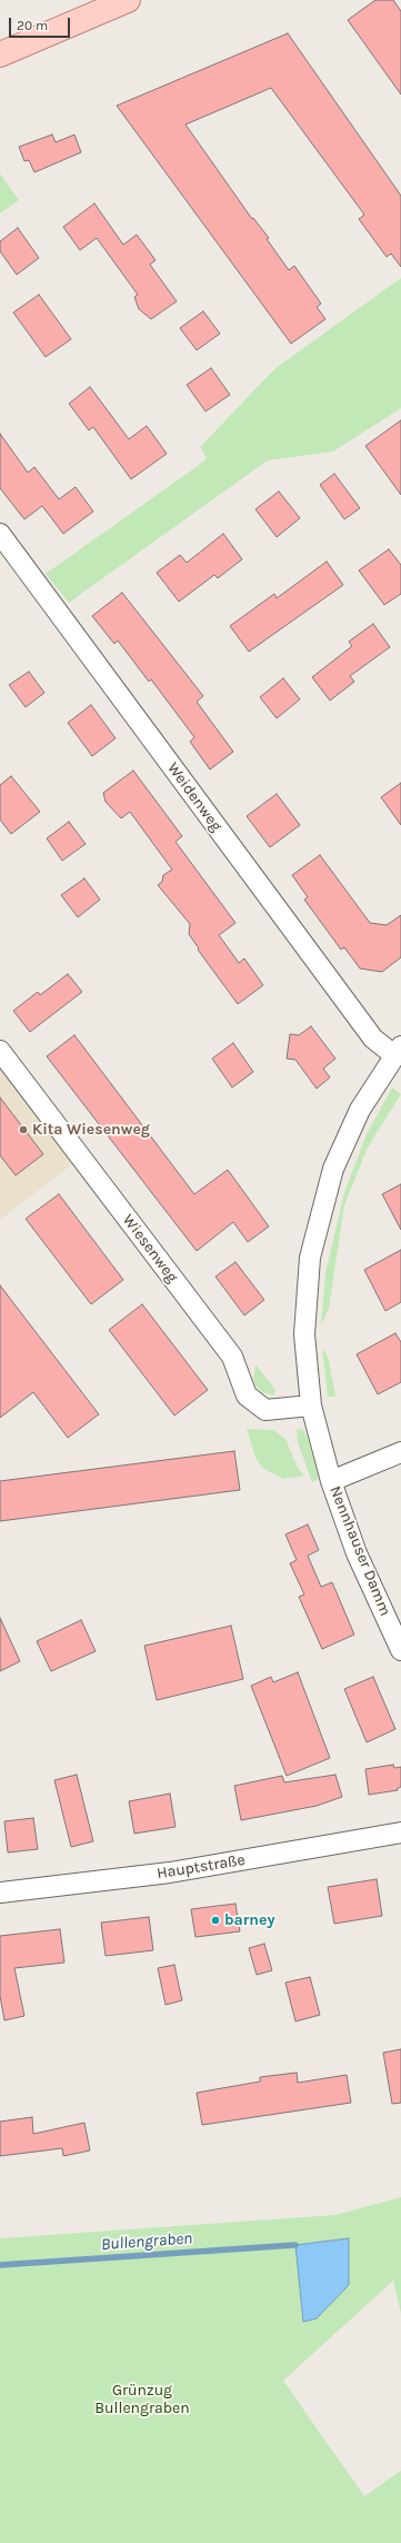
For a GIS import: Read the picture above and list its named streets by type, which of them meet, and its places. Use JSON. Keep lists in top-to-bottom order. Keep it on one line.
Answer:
{"streets":{"street":["Weidenweg","Wiesenweg","Nennhauser Damm","Hauptstraße"]},"crossings":[["Weidenweg","Nennhauser Damm"],["Wiesenweg","Nennhauser Damm"]],"water":["Bullengraben"],"parks":["Grünzug Bullengraben"],"places":["Kita Wiesenweg","barney"],"scale_bar":"20 m"}
